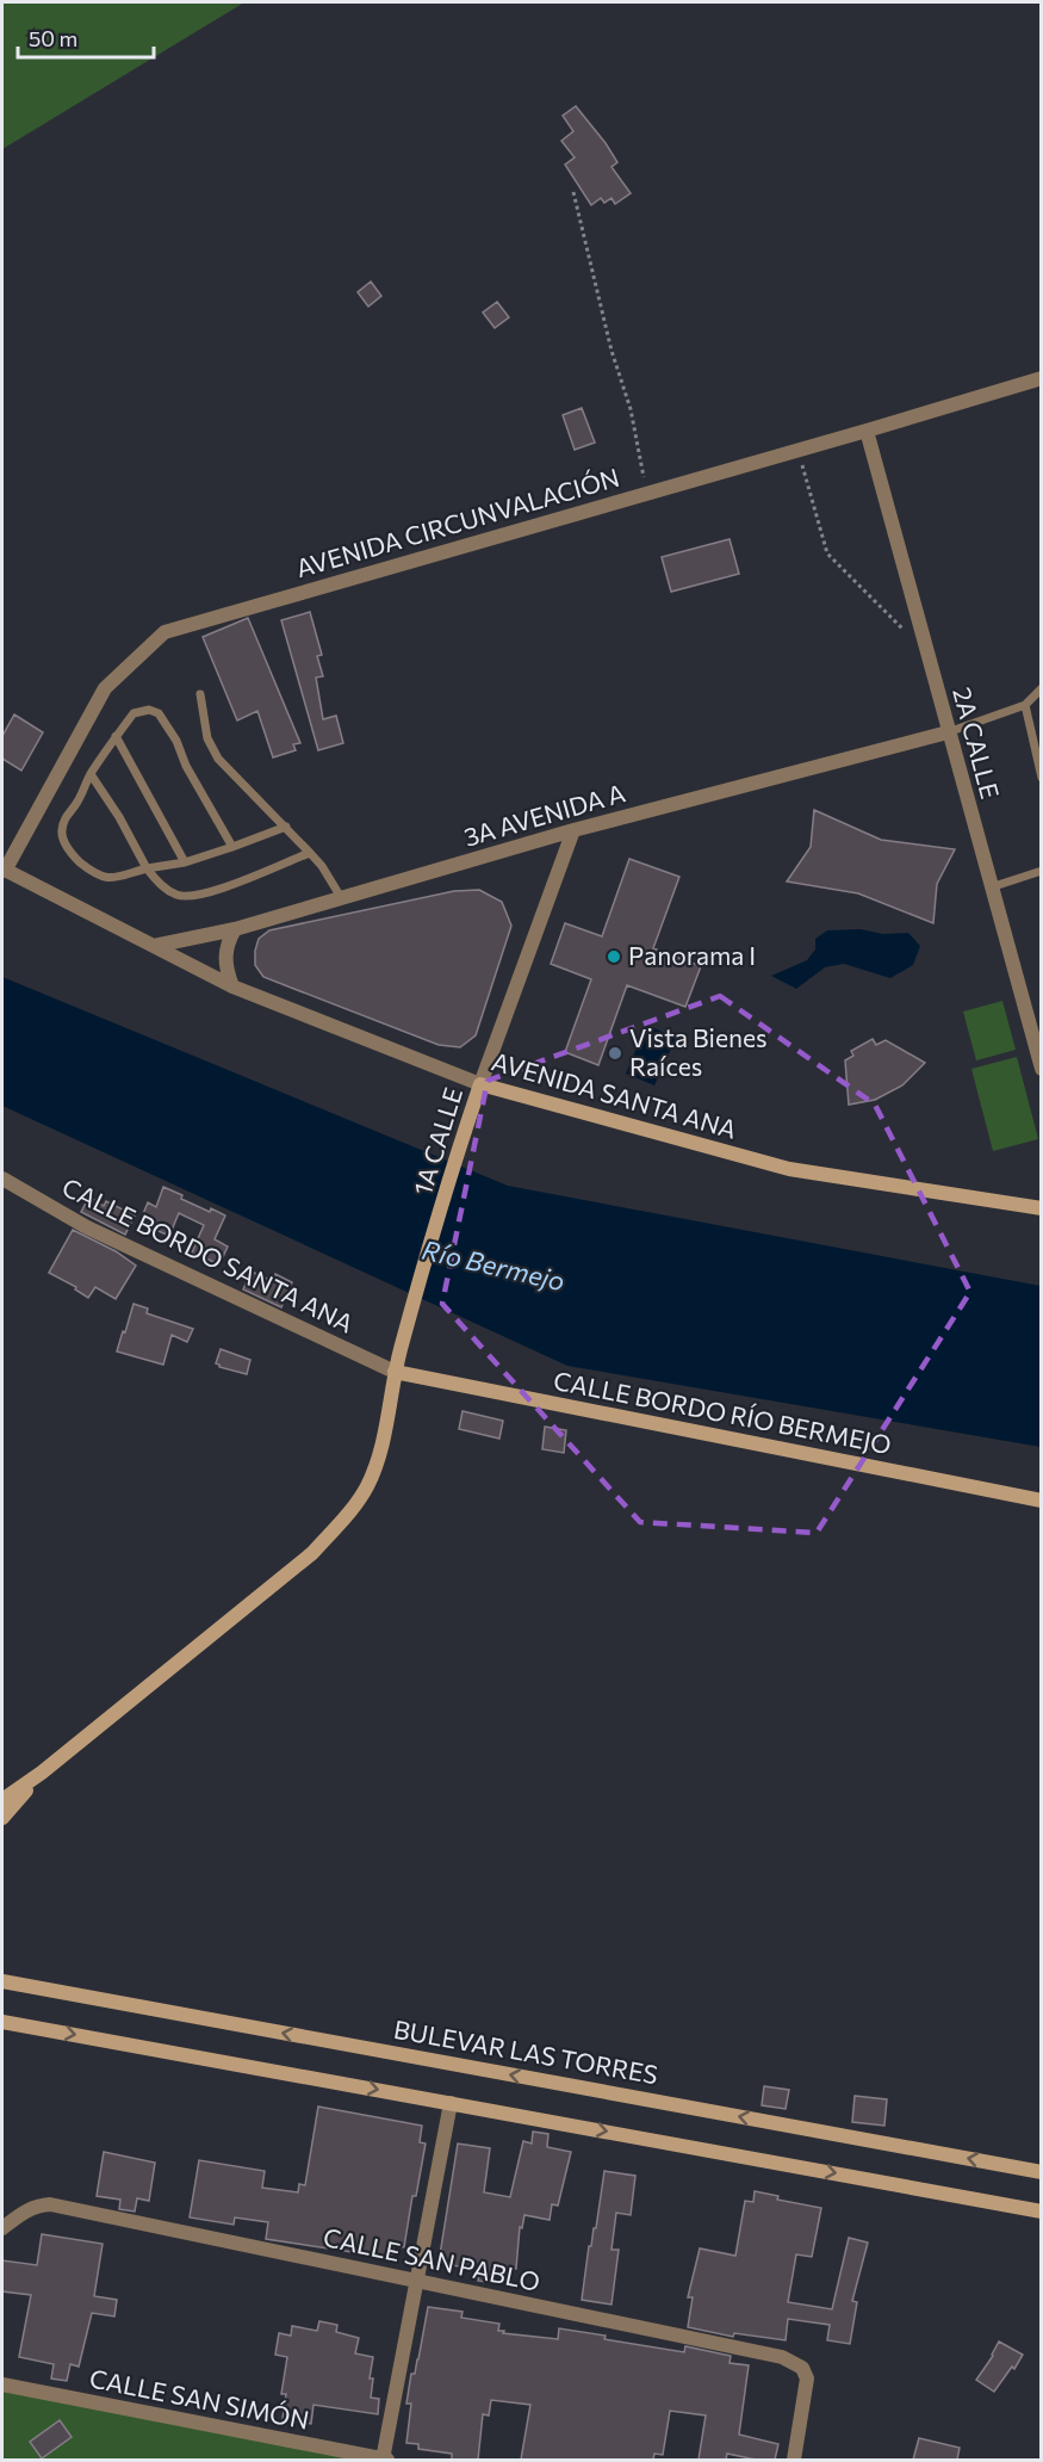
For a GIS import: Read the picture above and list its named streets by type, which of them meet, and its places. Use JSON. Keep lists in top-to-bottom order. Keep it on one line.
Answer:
{"streets":{"main road":["AVENIDA SANTA ANA","1A CALLE","CALLE BORDO RÍO BERMEJO","BULEVAR LAS TORRES"],"street":["AVENIDA CIRCUNVALACIÓN","2A CALLE","3A AVENIDA A","CALLE BORDO SANTA ANA","CALLE SAN PABLO","CALLE SAN SIMÓN"]},"crossings":[["AVENIDA CIRCUNVALACIÓN","2A CALLE"],["AVENIDA CIRCUNVALACIÓN","AVENIDA SANTA ANA"],["2A CALLE","3A AVENIDA A"],["3A AVENIDA A","AVENIDA SANTA ANA"],["3A AVENIDA A","1A CALLE"],["AVENIDA SANTA ANA","1A CALLE"],["1A CALLE","CALLE BORDO SANTA ANA"],["1A CALLE","CALLE BORDO RÍO BERMEJO"],["CALLE BORDO SANTA ANA","CALLE BORDO RÍO BERMEJO"]],"water":["Río Bermejo"],"places":["Panorama I","Vista Bienes Raíces"],"scale_bar":"50 m"}
